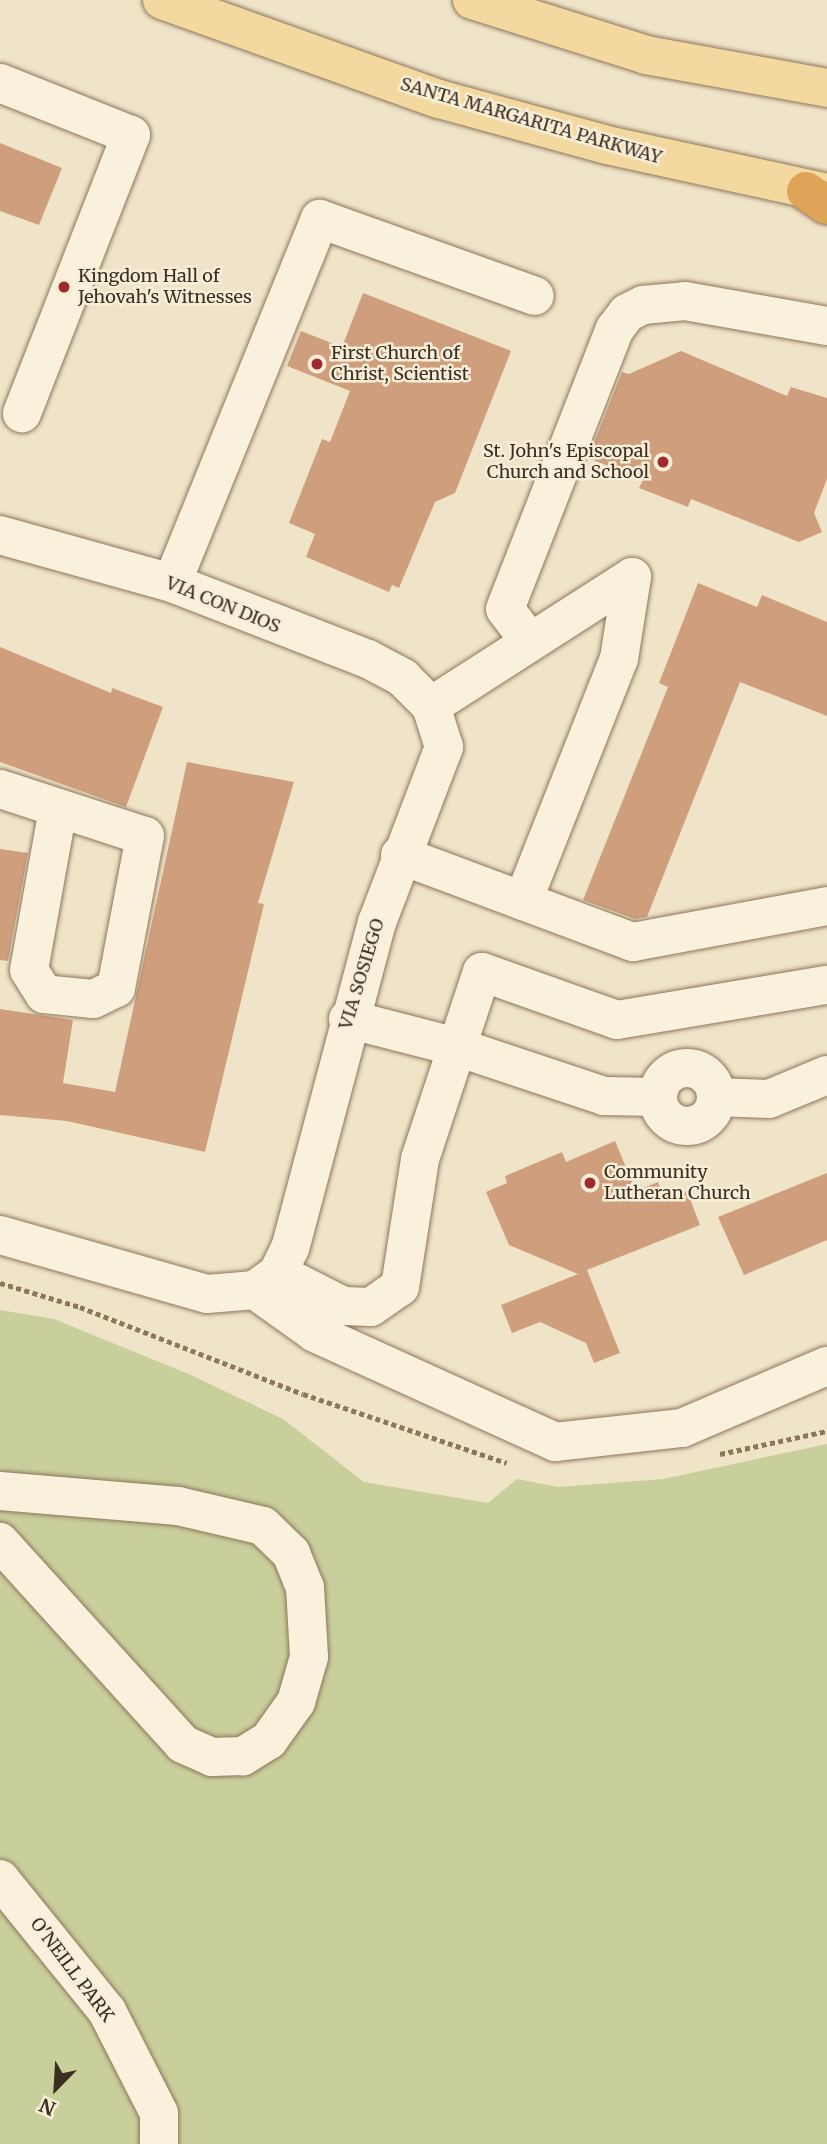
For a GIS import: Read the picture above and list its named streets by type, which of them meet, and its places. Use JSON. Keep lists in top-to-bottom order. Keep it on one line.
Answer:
{"streets":{"main road":["SANTA MARGARITA PARKWAY"],"street":["VIA CON DIOS","VIA SOSIEGO","O'NEILL PARK"]},"crossings":[["VIA CON DIOS","VIA SOSIEGO"]],"places":["Kingdom Hall of Jehovah's Witnesses","First Church of Christ, Scientist","St. John's Episcopal Church and School","Community Lutheran Church"],"north":"bottom left"}
